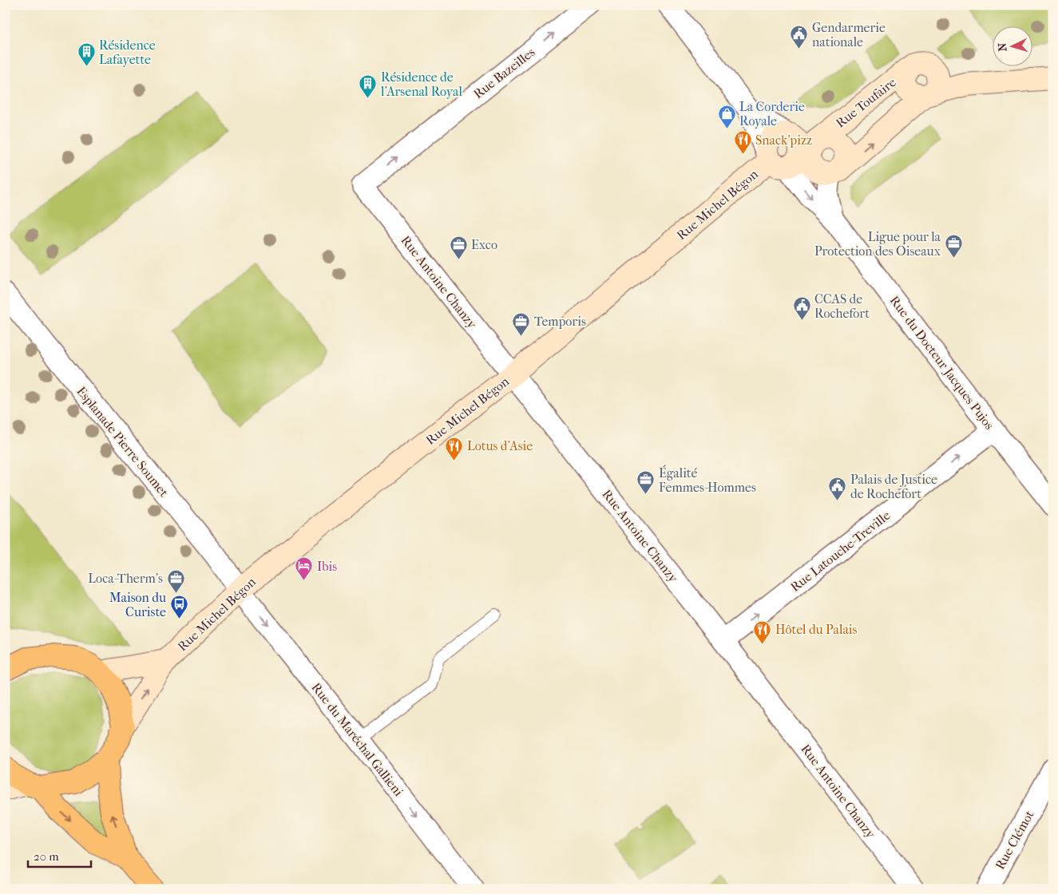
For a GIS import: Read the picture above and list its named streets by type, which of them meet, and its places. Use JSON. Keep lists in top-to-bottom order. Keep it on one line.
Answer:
{"streets":{"main road":["Rue Toufaire","Rue Michel Bégon"],"street":["Rue Bazeilles","Rue Antoine Chanzy","Rue du Docteur Jacques Pujos","Esplanade Pierre Soumet","Rue Latouche-Treville","Rue du Maréchal Gallieni","Rue Clémot"]},"crossings":[["Rue Bazeilles","Rue Antoine Chanzy"],["Rue Toufaire","Rue du Docteur Jacques Pujos"],["Rue Michel Bégon","Rue Antoine Chanzy"],["Rue Michel Bégon","Rue du Docteur Jacques Pujos"],["Rue Michel Bégon","Esplanade Pierre Soumet"],["Rue Michel Bégon","Rue du Maréchal Gallieni"],["Rue Antoine Chanzy","Rue Latouche-Treville"],["Rue du Docteur Jacques Pujos","Rue Latouche-Treville"],["Esplanade Pierre Soumet","Rue du Maréchal Gallieni"]],"one_way":["Rue Bazeilles","Rue Latouche-Treville","Rue du Maréchal Gallieni"],"places":{"public building":["Gendarmerie nationale","CCAS de Rochefort","Palais de Justice de Rochefort"],"building":["Résidence Lafayette","Résidence de l'Arsenal Royal"],"shop":["La Corderie Royale"],"restaurant":["Snack'pizz","Lotus d'Asie","Hôtel du Palais"],"office":["Ligue pour la Protection des Oiseaux","Exco","Temporis","Égalité Femmes-Hommes","Loca-Therm's"],"hotel":["Ibis"],"bus stop":["Maison du Curiste"]},"scale_bar":"20 m","north":"left"}
